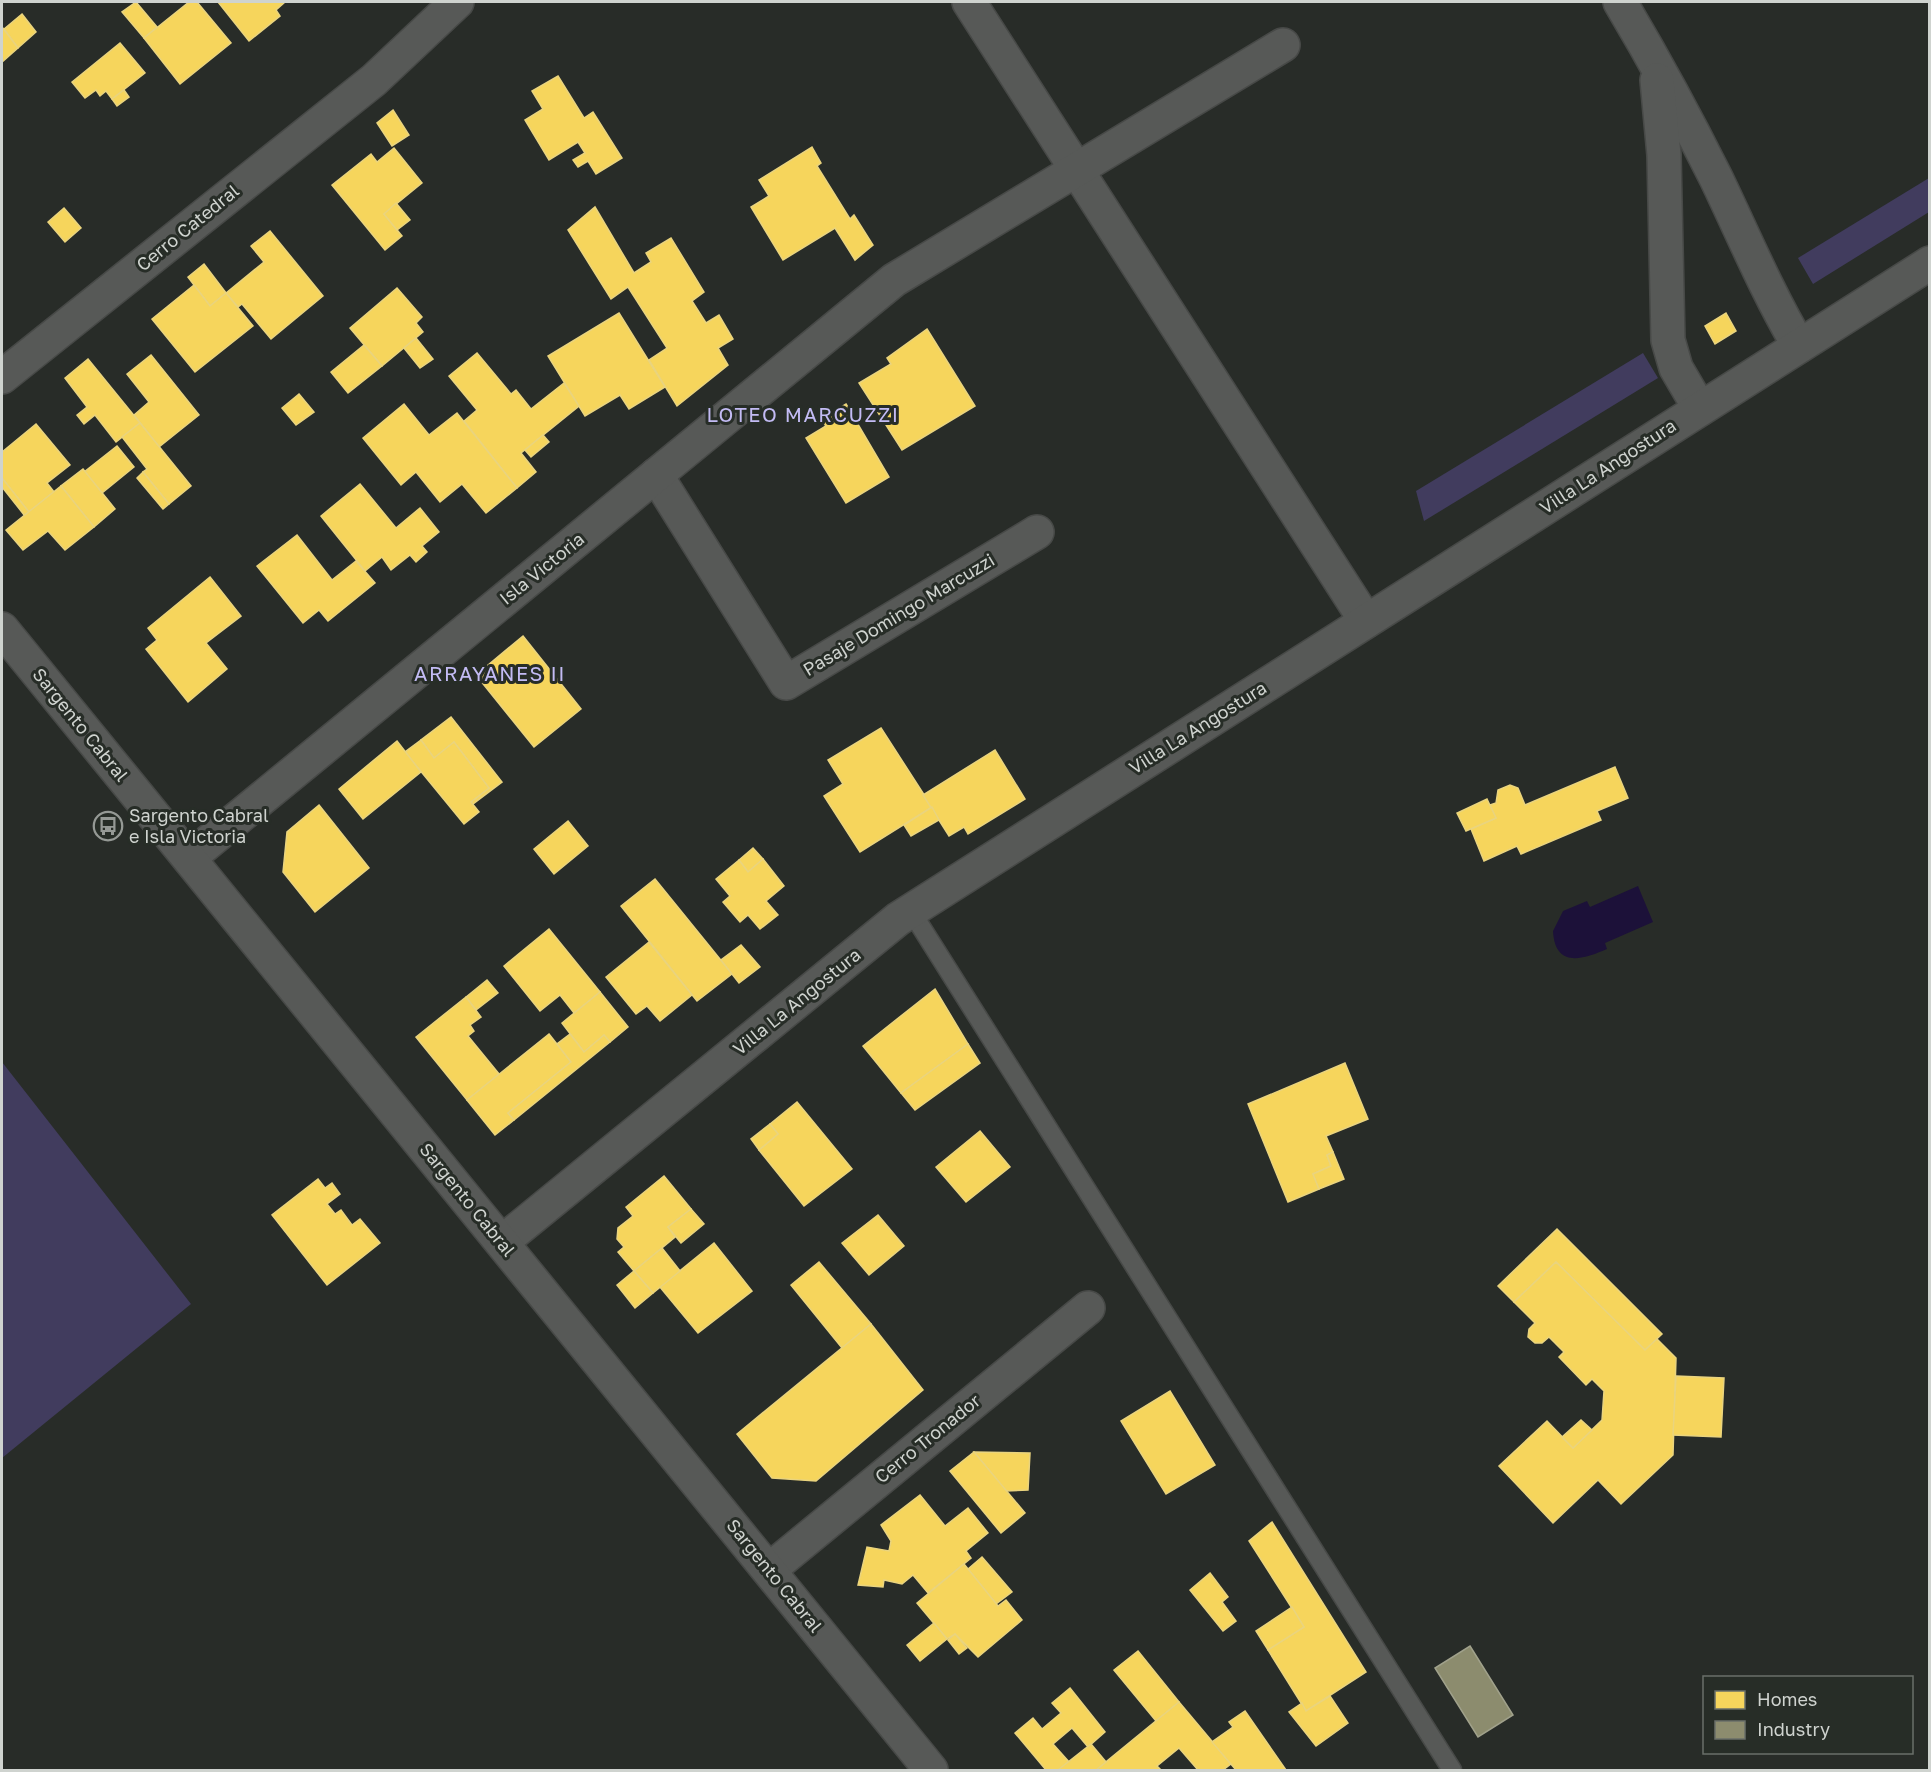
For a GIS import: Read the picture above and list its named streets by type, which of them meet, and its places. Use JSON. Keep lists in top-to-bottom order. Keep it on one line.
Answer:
{"streets":{"street":["Cerro Catedral","Villa La Angostura","Isla Victoria","Pasaje Domingo Marcuzzi","Sargento Cabral","Cerro Tronador"]},"crossings":[["Villa La Angostura","Sargento Cabral"],["Isla Victoria","Pasaje Domingo Marcuzzi"],["Isla Victoria","Sargento Cabral"],["Sargento Cabral","Cerro Tronador"]],"districts":["LOTEO MARCUZZI","ARRAYANES II"],"places":{"bus stop":["Sargento Cabral e Isla Victoria"]},"legend":["Homes","Industry"]}
